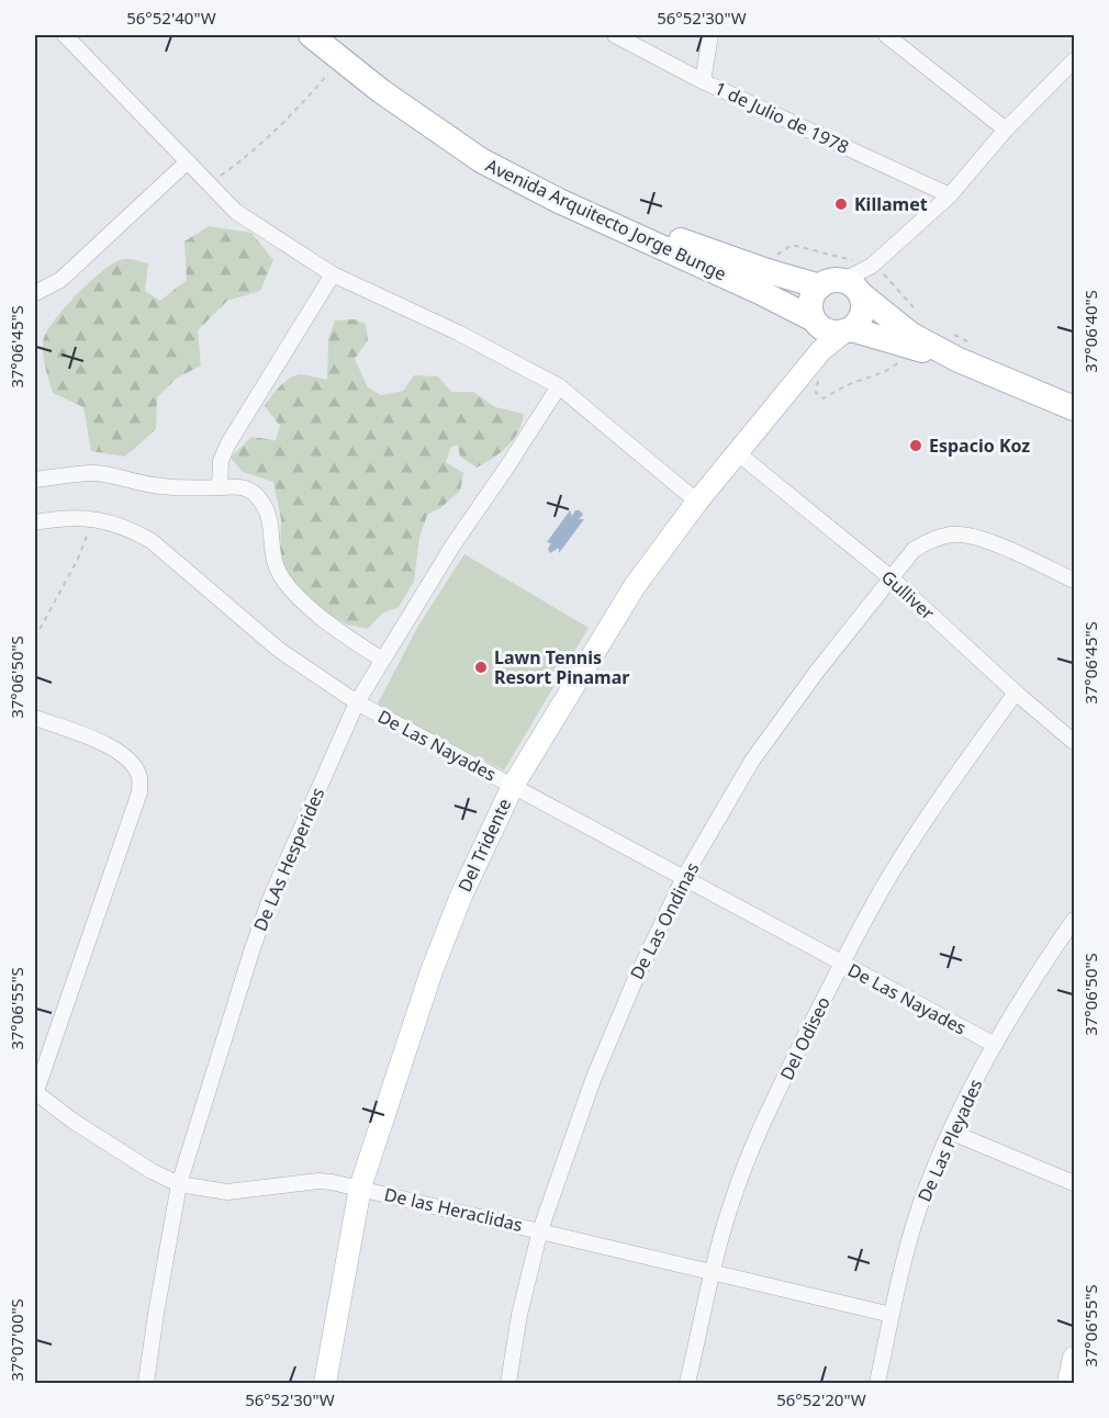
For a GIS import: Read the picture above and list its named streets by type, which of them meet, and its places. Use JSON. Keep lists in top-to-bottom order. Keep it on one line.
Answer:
{"streets":{"main road":["Avenida Arquitecto Jorge Bunge","Del Tridente"],"street":["1 de Julio de 1978","Gulliver","De Las Nayades","De LAs Hesperides","De Las Ondinas","Del Odiseo","De Las Pleyades","De las Heraclidas"]},"crossings":[["Avenida Arquitecto Jorge Bunge","Del Tridente"],["Gulliver","Del Tridente"],["Gulliver","De Las Ondinas"],["Gulliver","Del Odiseo"],["De Las Nayades","Del Tridente"],["De Las Nayades","De LAs Hesperides"],["De Las Nayades","De Las Ondinas"],["De Las Nayades","Del Odiseo"],["De Las Nayades","De Las Pleyades"],["Del Tridente","De las Heraclidas"],["De LAs Hesperides","De las Heraclidas"],["De Las Ondinas","De las Heraclidas"],["Del Odiseo","De las Heraclidas"],["De Las Pleyades","De las Heraclidas"]],"places":["Killamet","Espacio Koz","Lawn Tennis Resort Pinamar"],"coordinates":["56°52'40\"W","56°52'30\"W","37°06'40\"S","37°06'45\"S","37°06'50\"S","37°06'55\"S","37°07'00\"S","56°52'20\"W"]}
